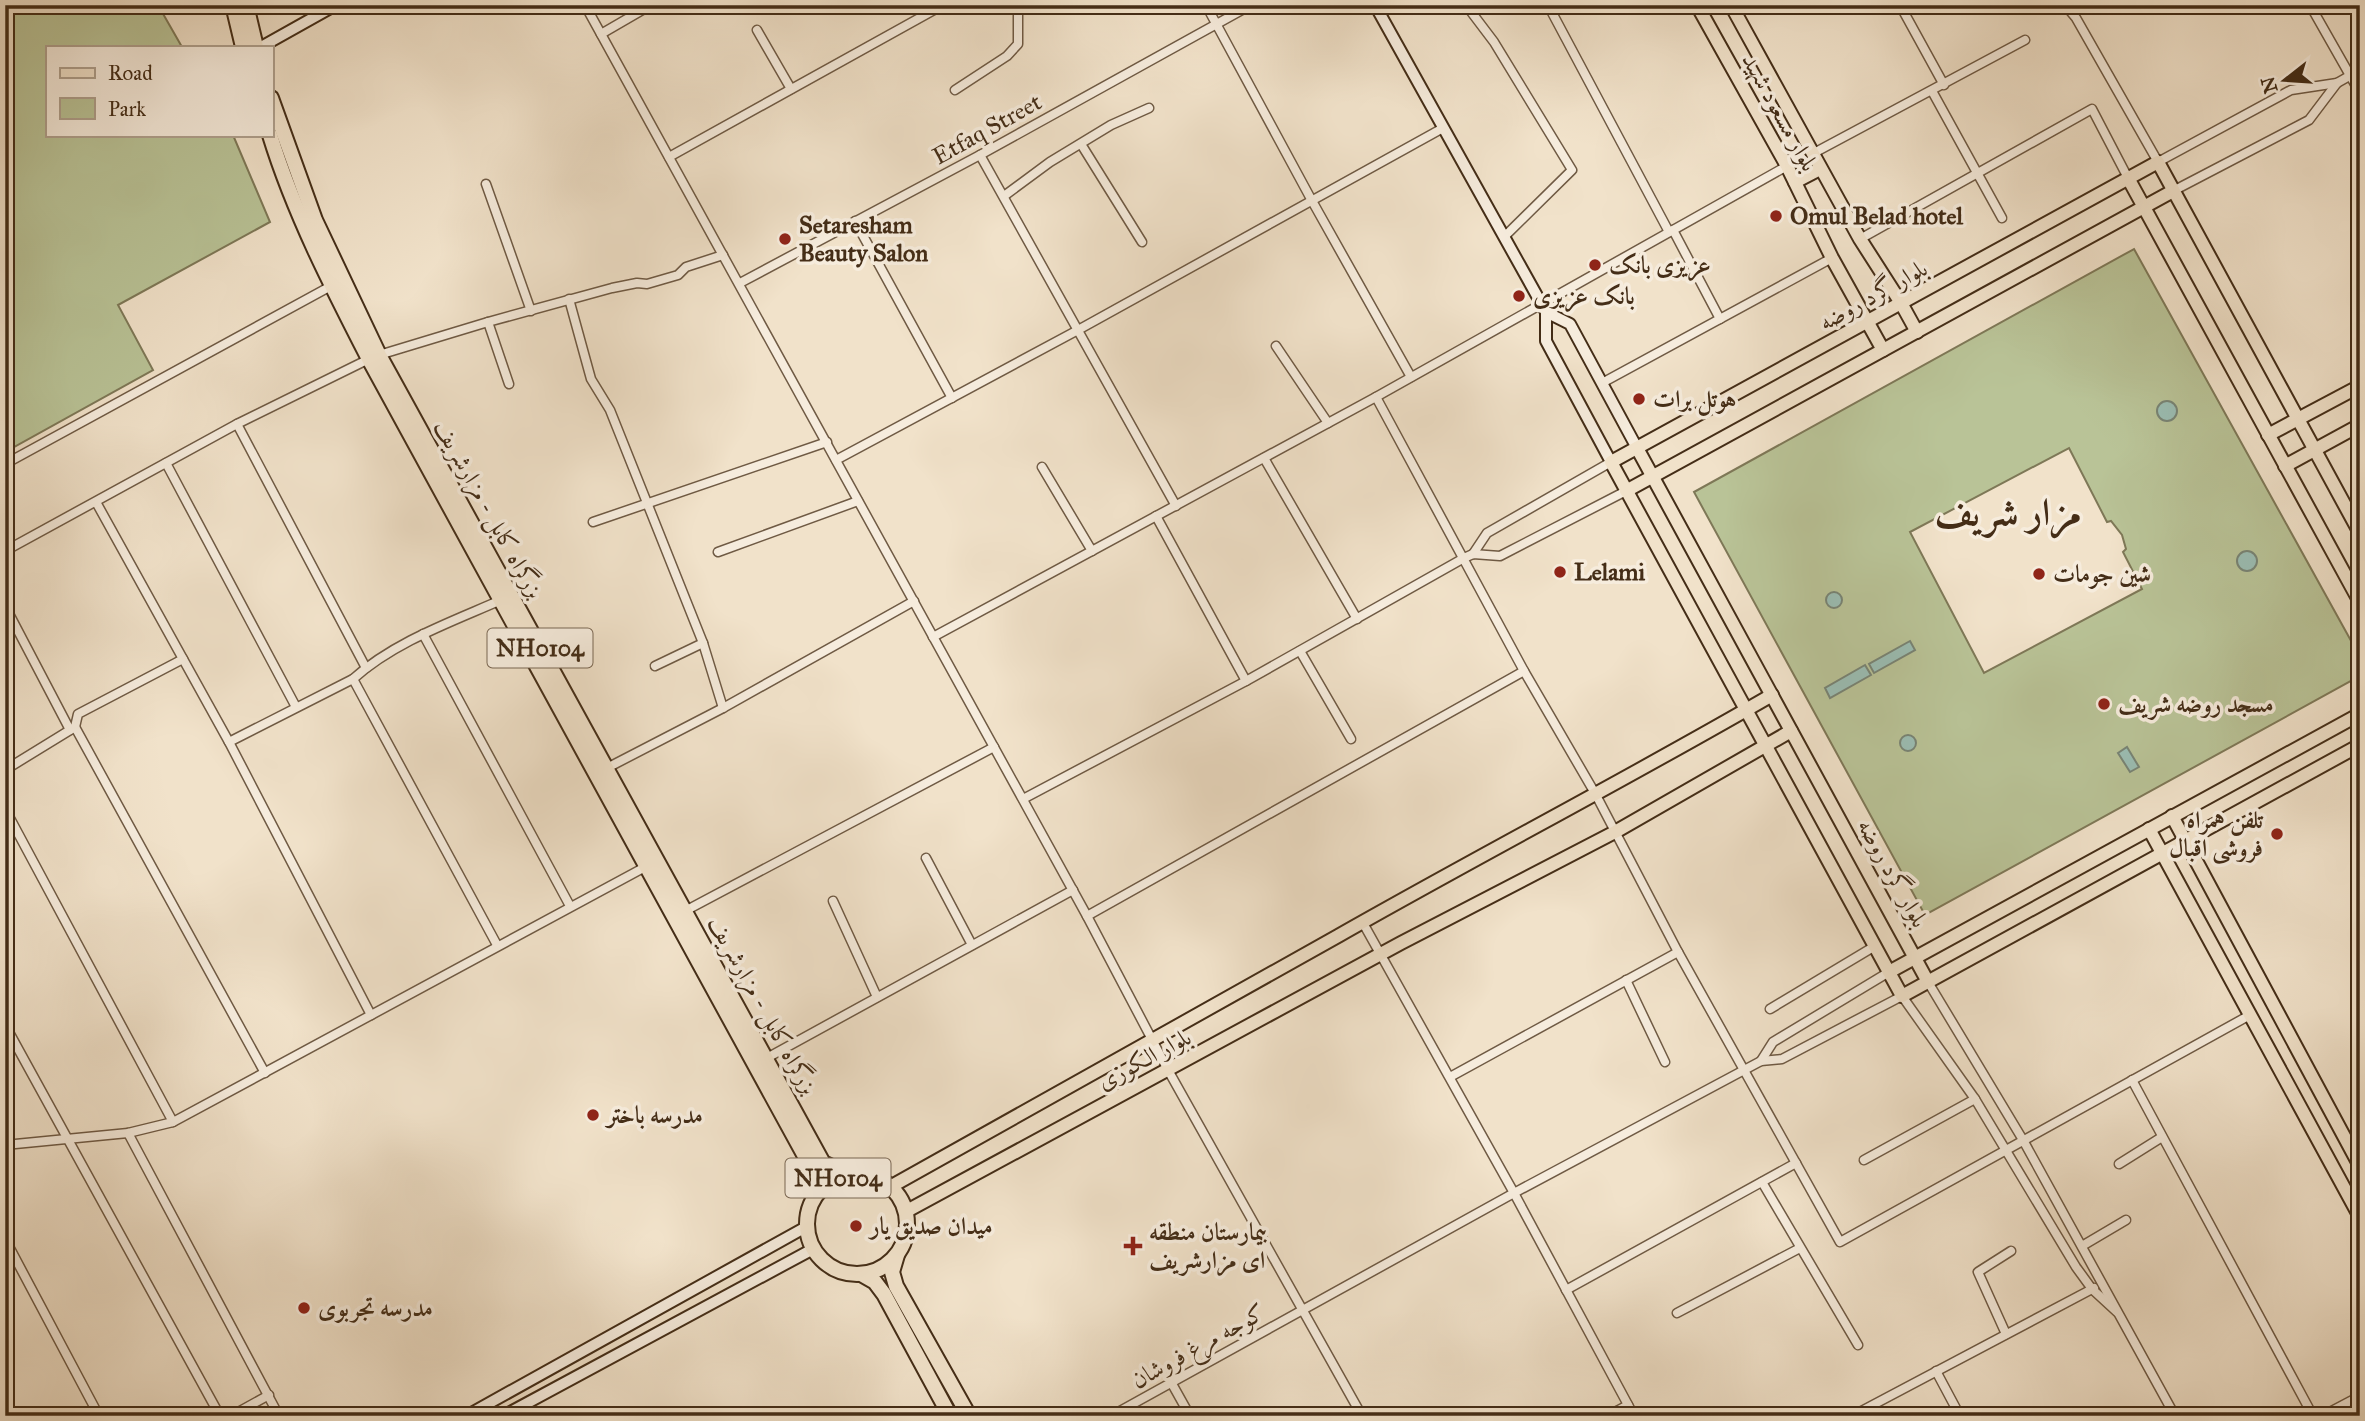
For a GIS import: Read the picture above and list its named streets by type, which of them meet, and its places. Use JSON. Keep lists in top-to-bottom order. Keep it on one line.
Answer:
{"streets":{"highway":["بزرگراه کابل - مزارشریف","NH0104"],"main road":["بلوار مسعود شهید","بلوار گرد روضه","بلوار الکوزی"],"street":["Etfaq Street","كوجه مرغ فروشان"]},"crossings":[["بلوار مسعود شهید","بلوار گرد روضه"],["بلوار گرد روضه","بلوار الکوزی"],["بزرگراه کابل - مزارشریف","NH0104"],["بزرگراه کابل - مزارشریف","بلوار الکوزی"],["NH0104","بلوار الکوزی"]],"districts":["مزار شريف"],"places":{"other":["Omul Belad hotel","Setaresham Beauty Salon","عزیزی بانک","بانک عزیزی","هوتل برات","Lelami","شین جومات","مسجد روضه شریف","تلفن همراه فروشی اقبال","مدرسه باختر","میدان صدیق یار","مدرسه تجربوى"],"health":["بیمارستان منطقه ای مزارشریف"]},"legend":["Road","Park"],"north":"left"}
